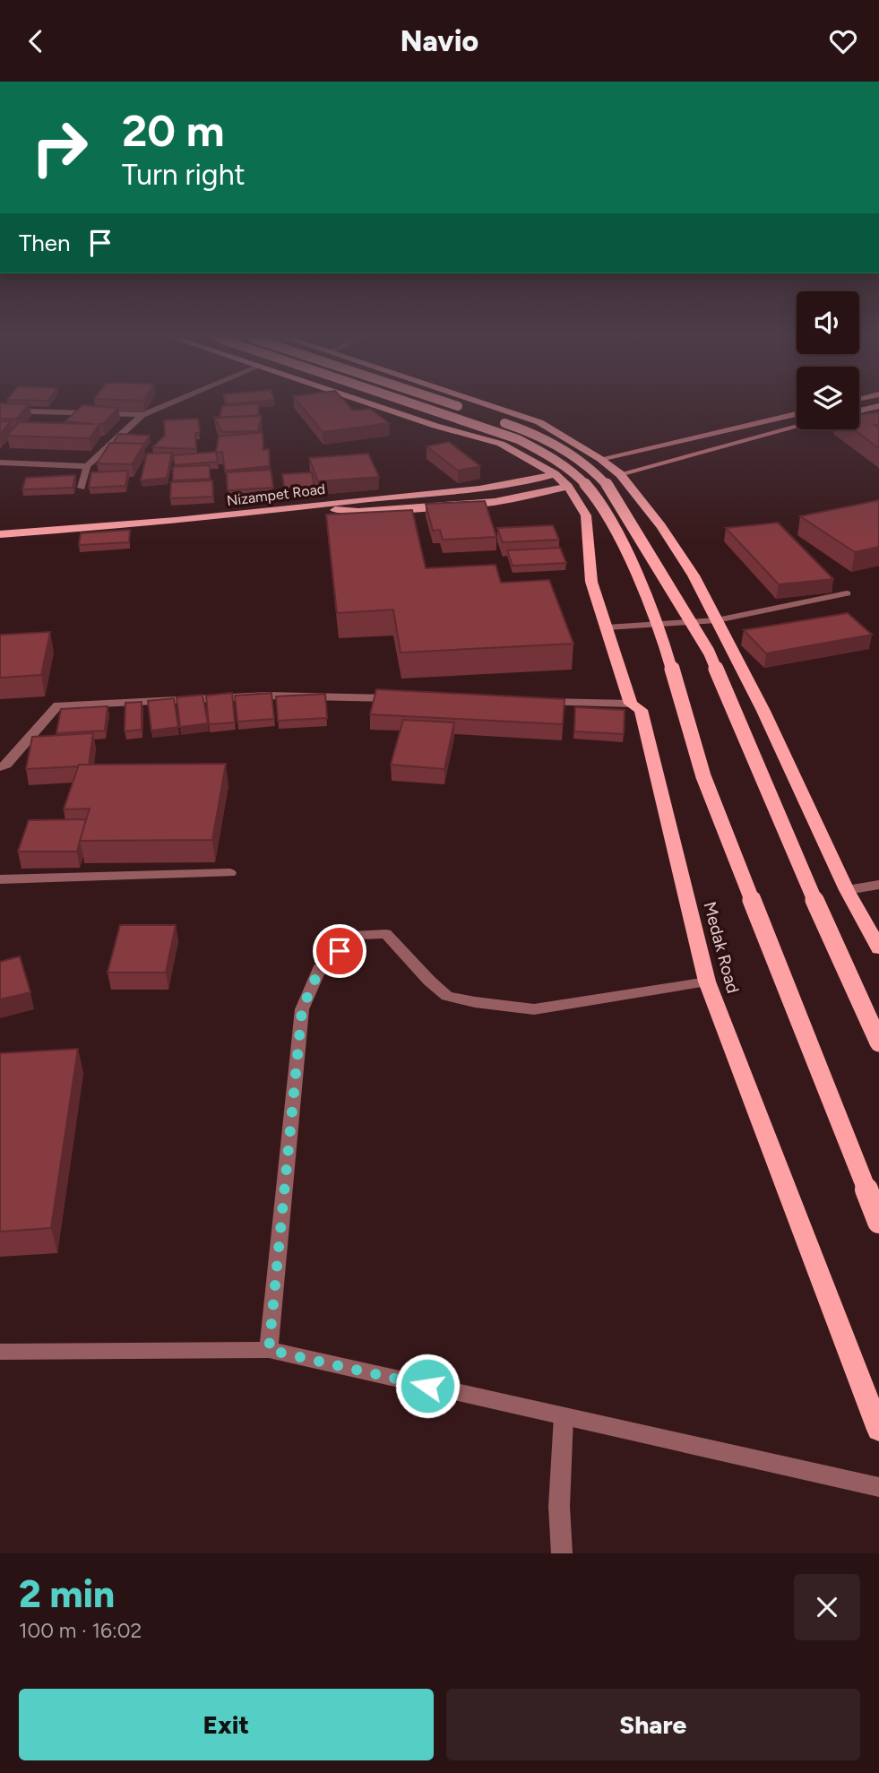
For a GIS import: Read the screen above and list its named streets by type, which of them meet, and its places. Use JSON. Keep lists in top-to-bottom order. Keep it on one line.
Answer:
{"streets":{"main road":["Nizampet Road","Medak Road"]},"crossings":[["Nizampet Road","Medak Road"]],"page":{"header":"Navio","turn":["20 m","Turn right"],"then":"Then","heading":["2 min","100 m · 16:02"],"buttons":["Exit","Share"]}}
